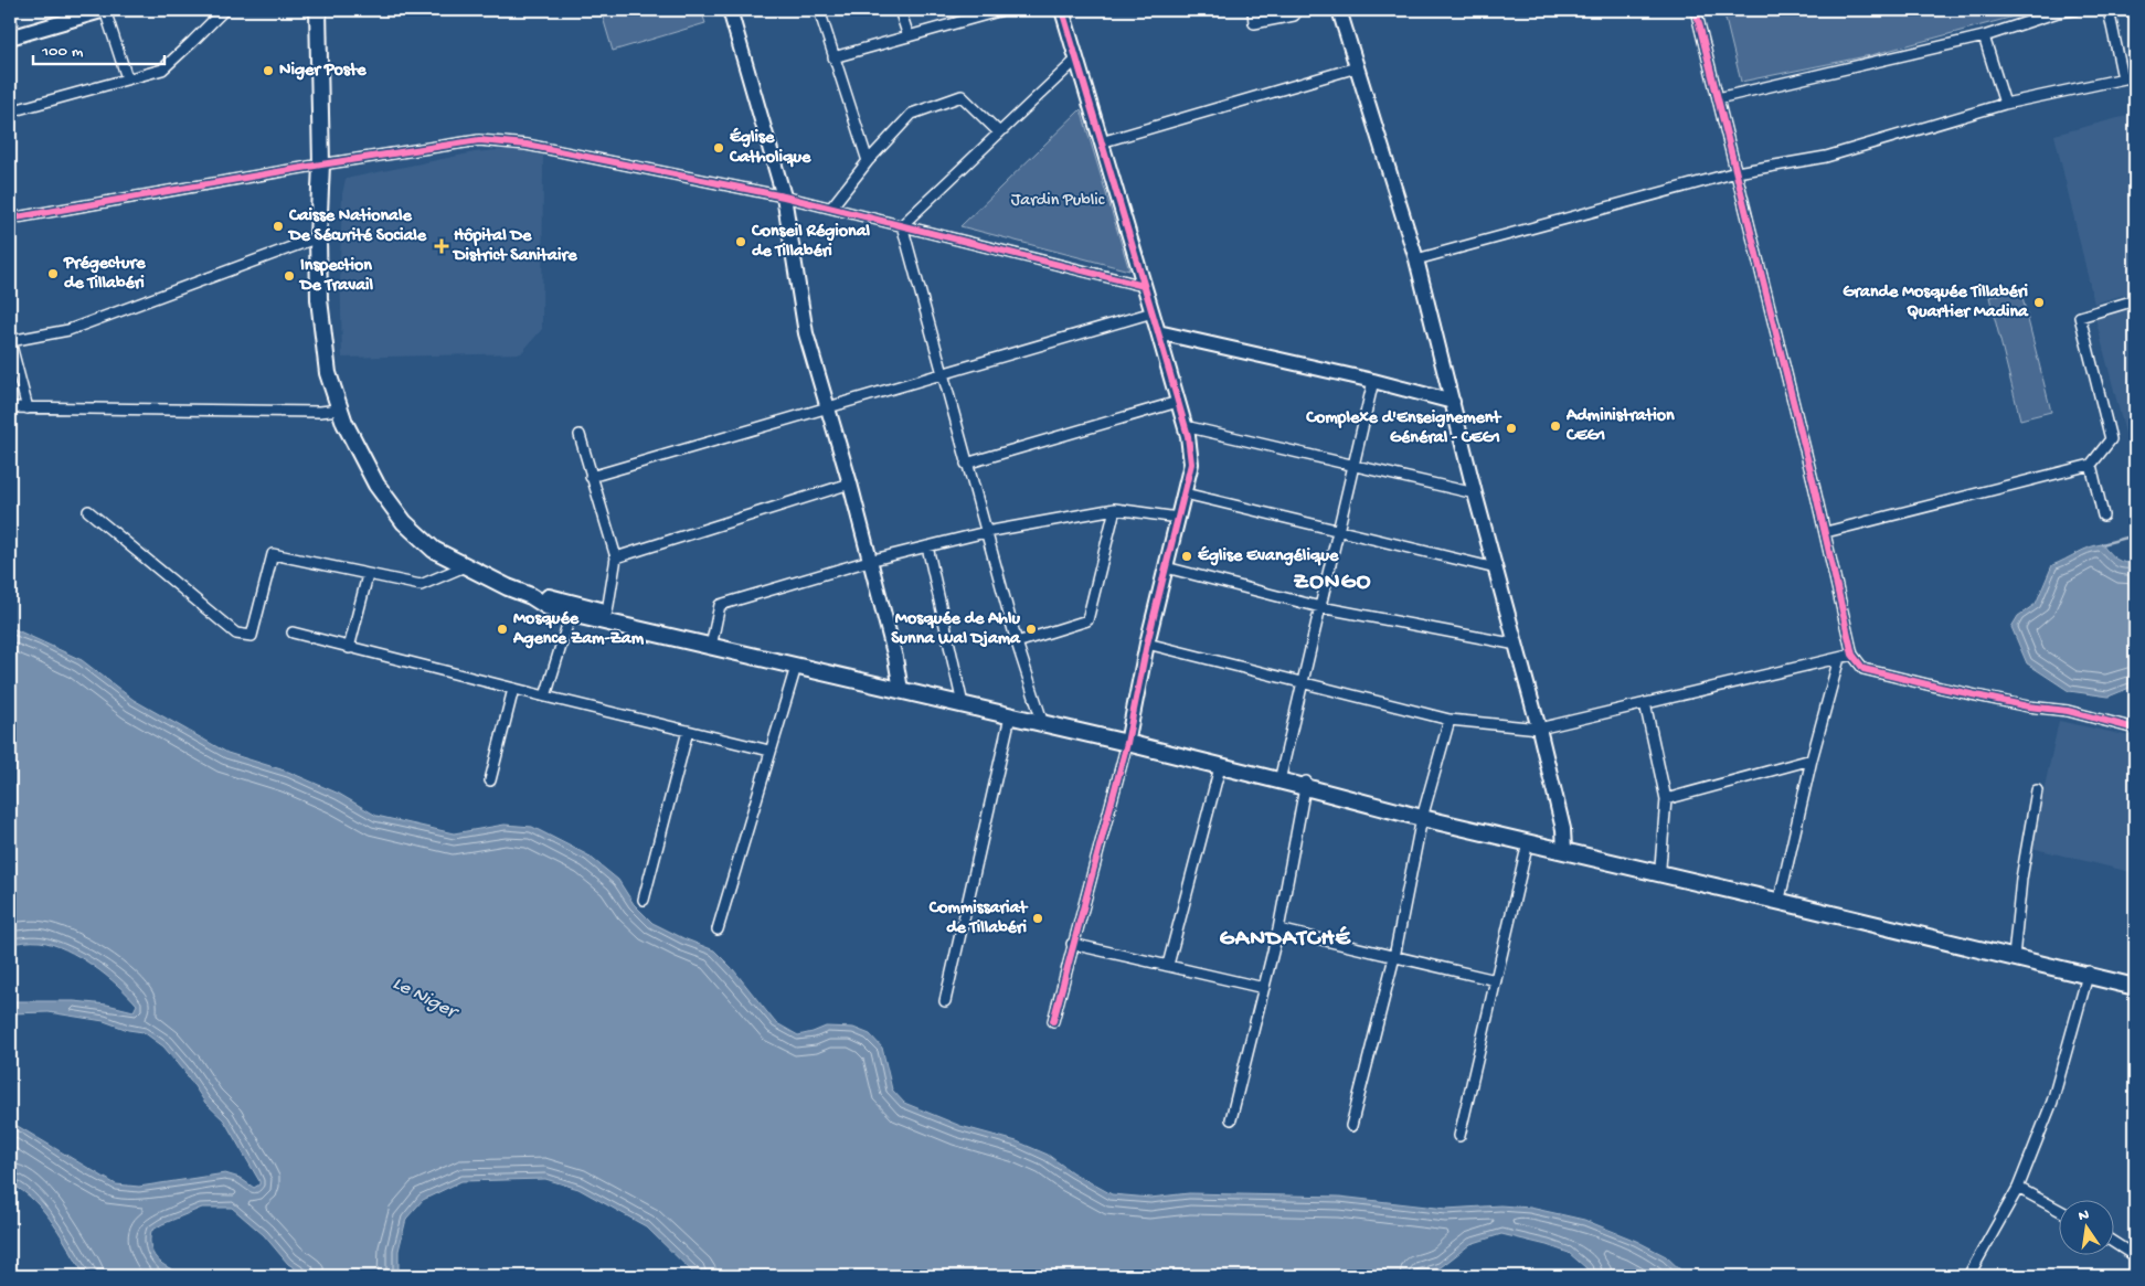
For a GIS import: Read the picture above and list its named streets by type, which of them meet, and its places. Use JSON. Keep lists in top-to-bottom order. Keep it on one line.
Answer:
{"districts":["ZONGO","GANDATCHÉ"],"water":["Le Niger"],"parks":["Jardin Public"],"places":{"other":["Niger Poste","Église Catholique","Caisse Nationale De Sécurité Sociale","Conseil Régional de Tillabéri","Prégecture de Tillabéri","Inspection De Travail","Grande Mosquée Tillabéri Quartier Madina","Administration CEG1","Complexe d'Enseignement Général - CEG1","Église Evangélique","Mosquée Agence Zam-Zam","Mosquée de Ahlu Sunna Wal Djama","Commissariat de Tillabéri"],"health":["Hôpital De District Sanitaire"]},"scale_bar":"100 m","north":"top"}
